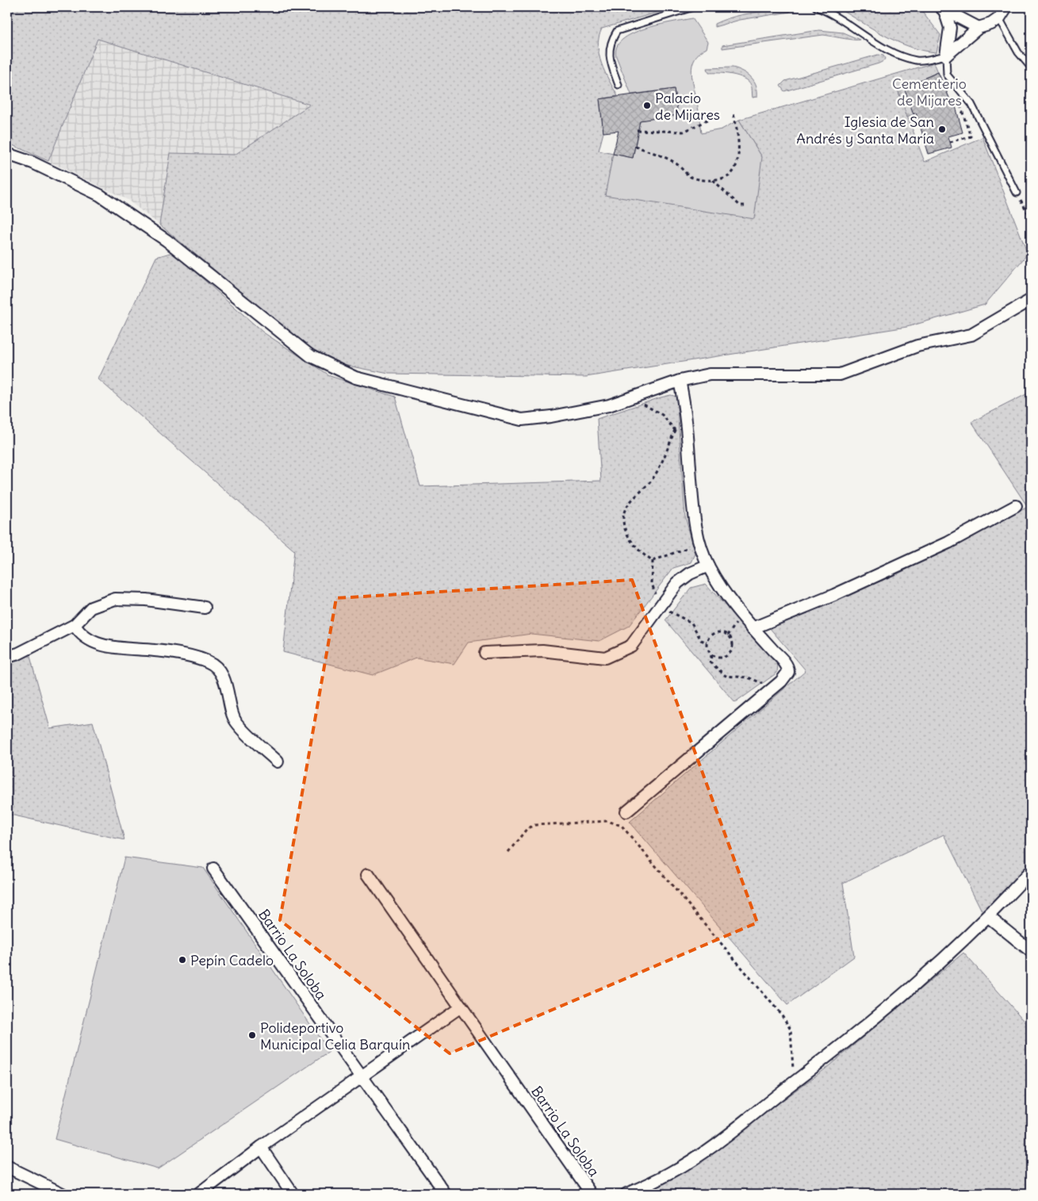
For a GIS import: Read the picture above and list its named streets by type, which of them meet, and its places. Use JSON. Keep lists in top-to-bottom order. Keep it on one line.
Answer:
{"streets":{"street":["Barrio La Soloba"]},"parks":["Cementerio de Mijares"],"places":["Palacio de Mijares","Iglesia de San Andrés y Santa María","Pepín Cadelo","Polideportivo Municipal Celia Barquín"]}
